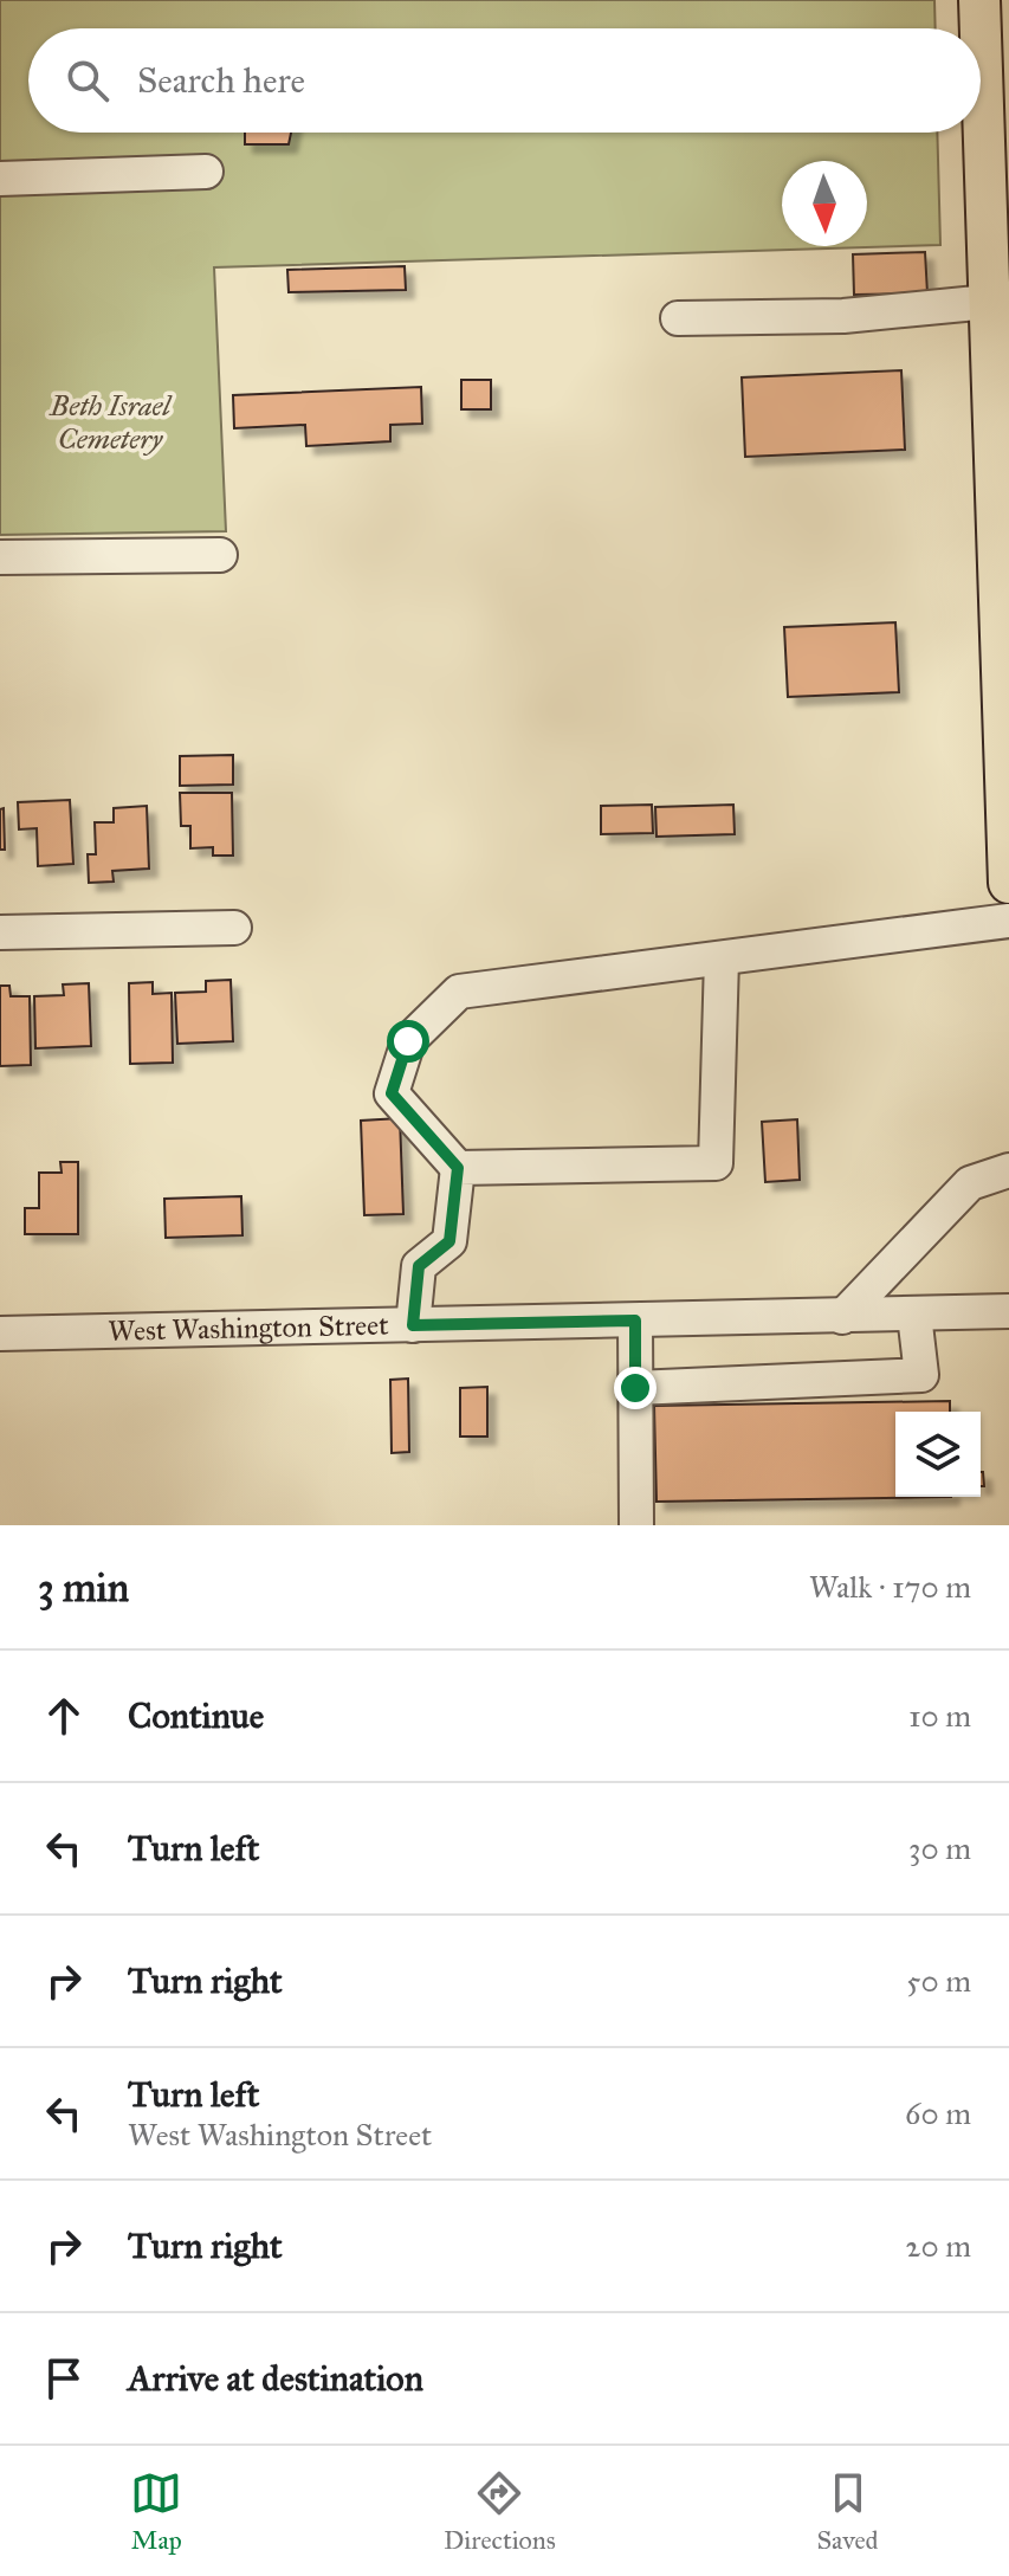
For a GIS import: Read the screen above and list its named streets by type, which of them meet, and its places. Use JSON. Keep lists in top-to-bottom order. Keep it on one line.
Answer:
{"streets":{"street":["West Washington Street"]},"parks":["Beth Israel Cemetery"],"north":"bottom","page":{"search":"Search here","heading":["3 min","Walk · 170 m"],"list":[["Continue","10 m"],["Turn left","30 m"],["Turn right","50 m"],["Turn left","West Washington Street","60 m"],["Turn right","20 m"],"Arrive at destination"],"nav":["Map","Directions","Saved"]}}
